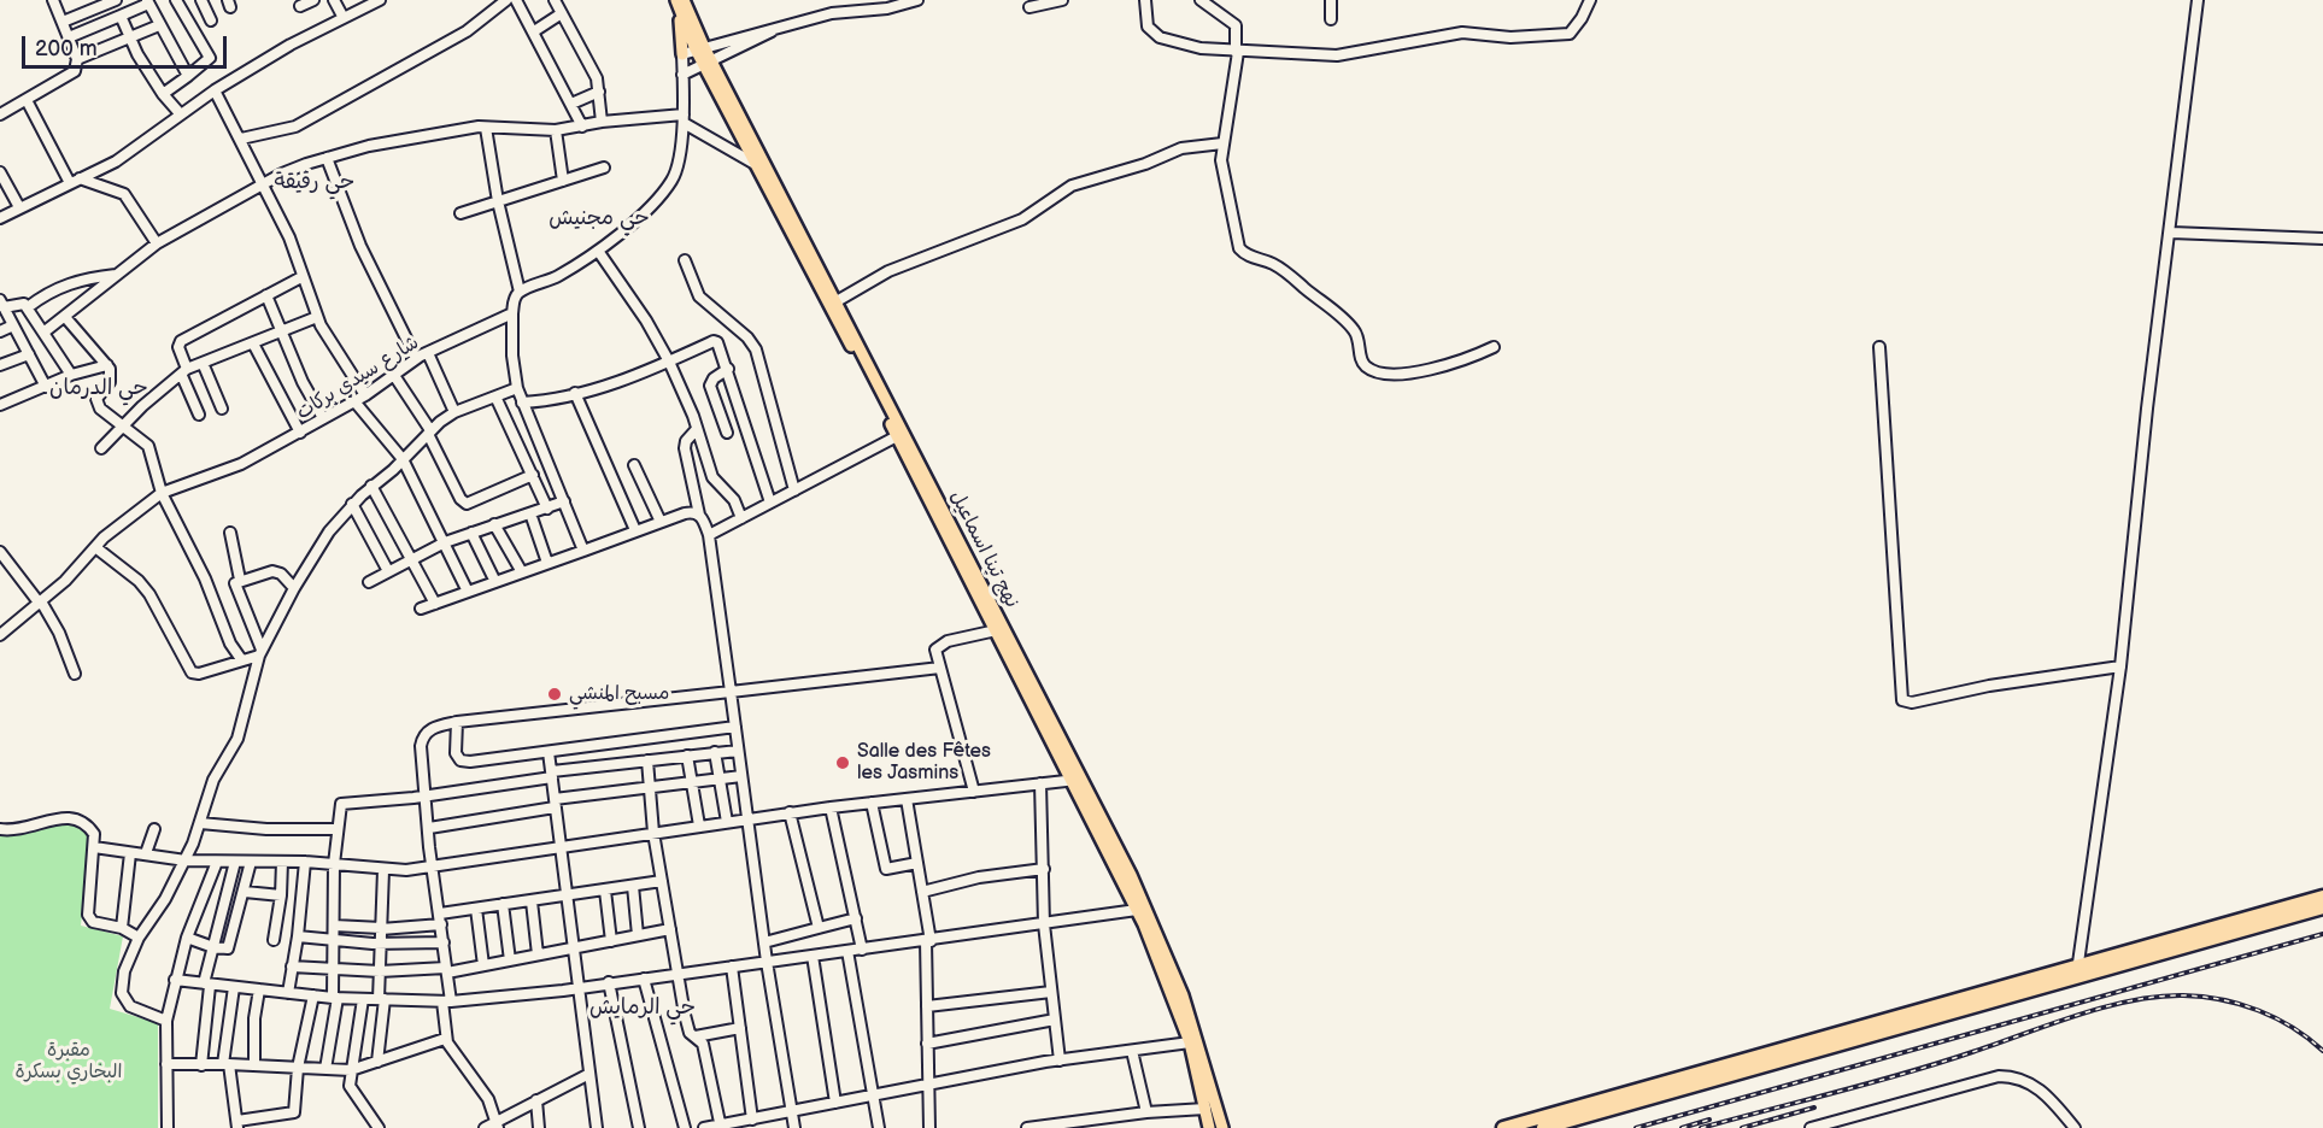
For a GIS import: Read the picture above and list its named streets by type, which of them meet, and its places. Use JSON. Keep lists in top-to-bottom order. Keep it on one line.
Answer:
{"streets":{"main road":["نهج تينا اسماعيل"],"street":["شارع سيدي بركات"]},"districts":["حي رقيقة","حي مجنيش","حي الدرمان","حي الرمايش"],"parks":["مقبرة البخاري بسكرة"],"places":["مسبح المنشي","Salle des Fêtes les Jasmins"],"scale_bar":"200 m"}
